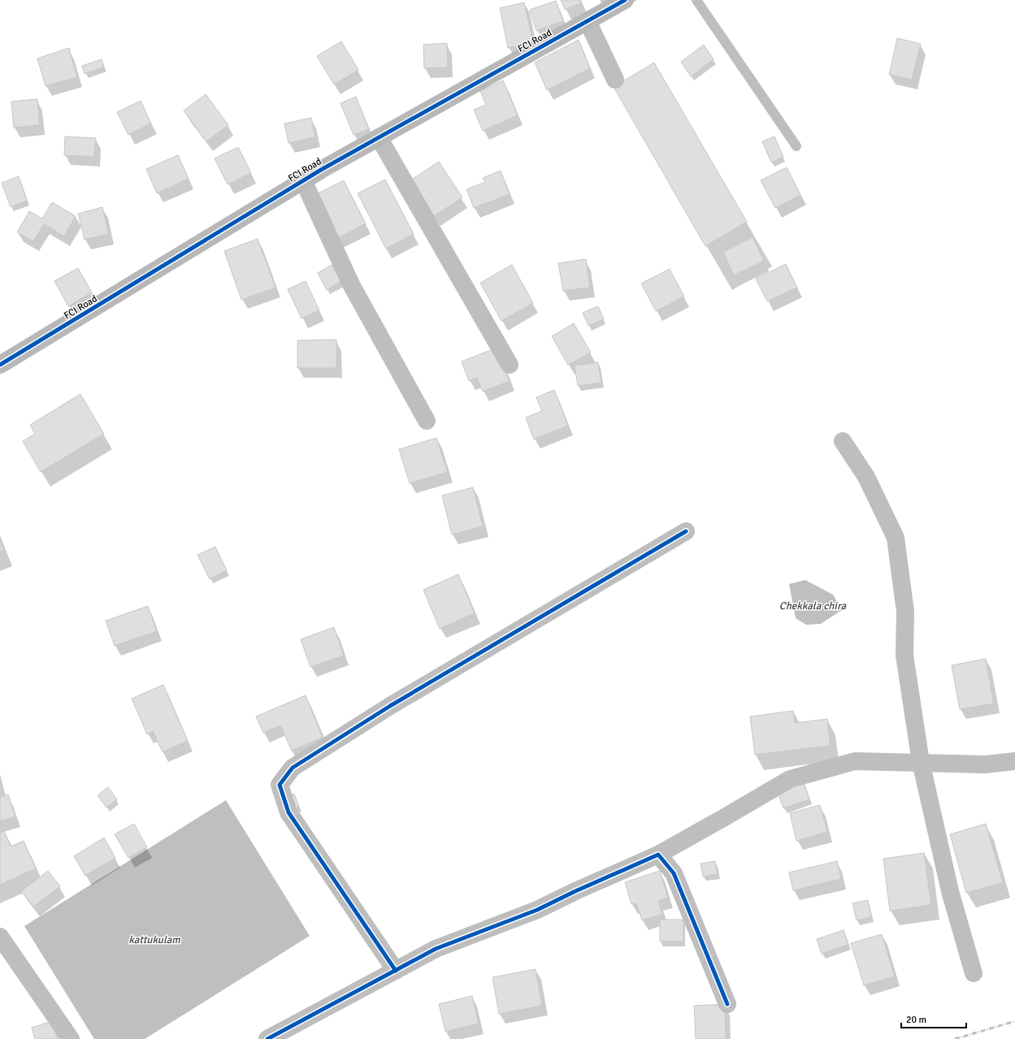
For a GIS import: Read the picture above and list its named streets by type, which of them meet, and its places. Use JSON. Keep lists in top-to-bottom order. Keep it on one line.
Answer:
{"streets":{"street":["FCI Road"]},"water":["Chekkala chira","kattukulam"],"scale_bar":"20 m"}
